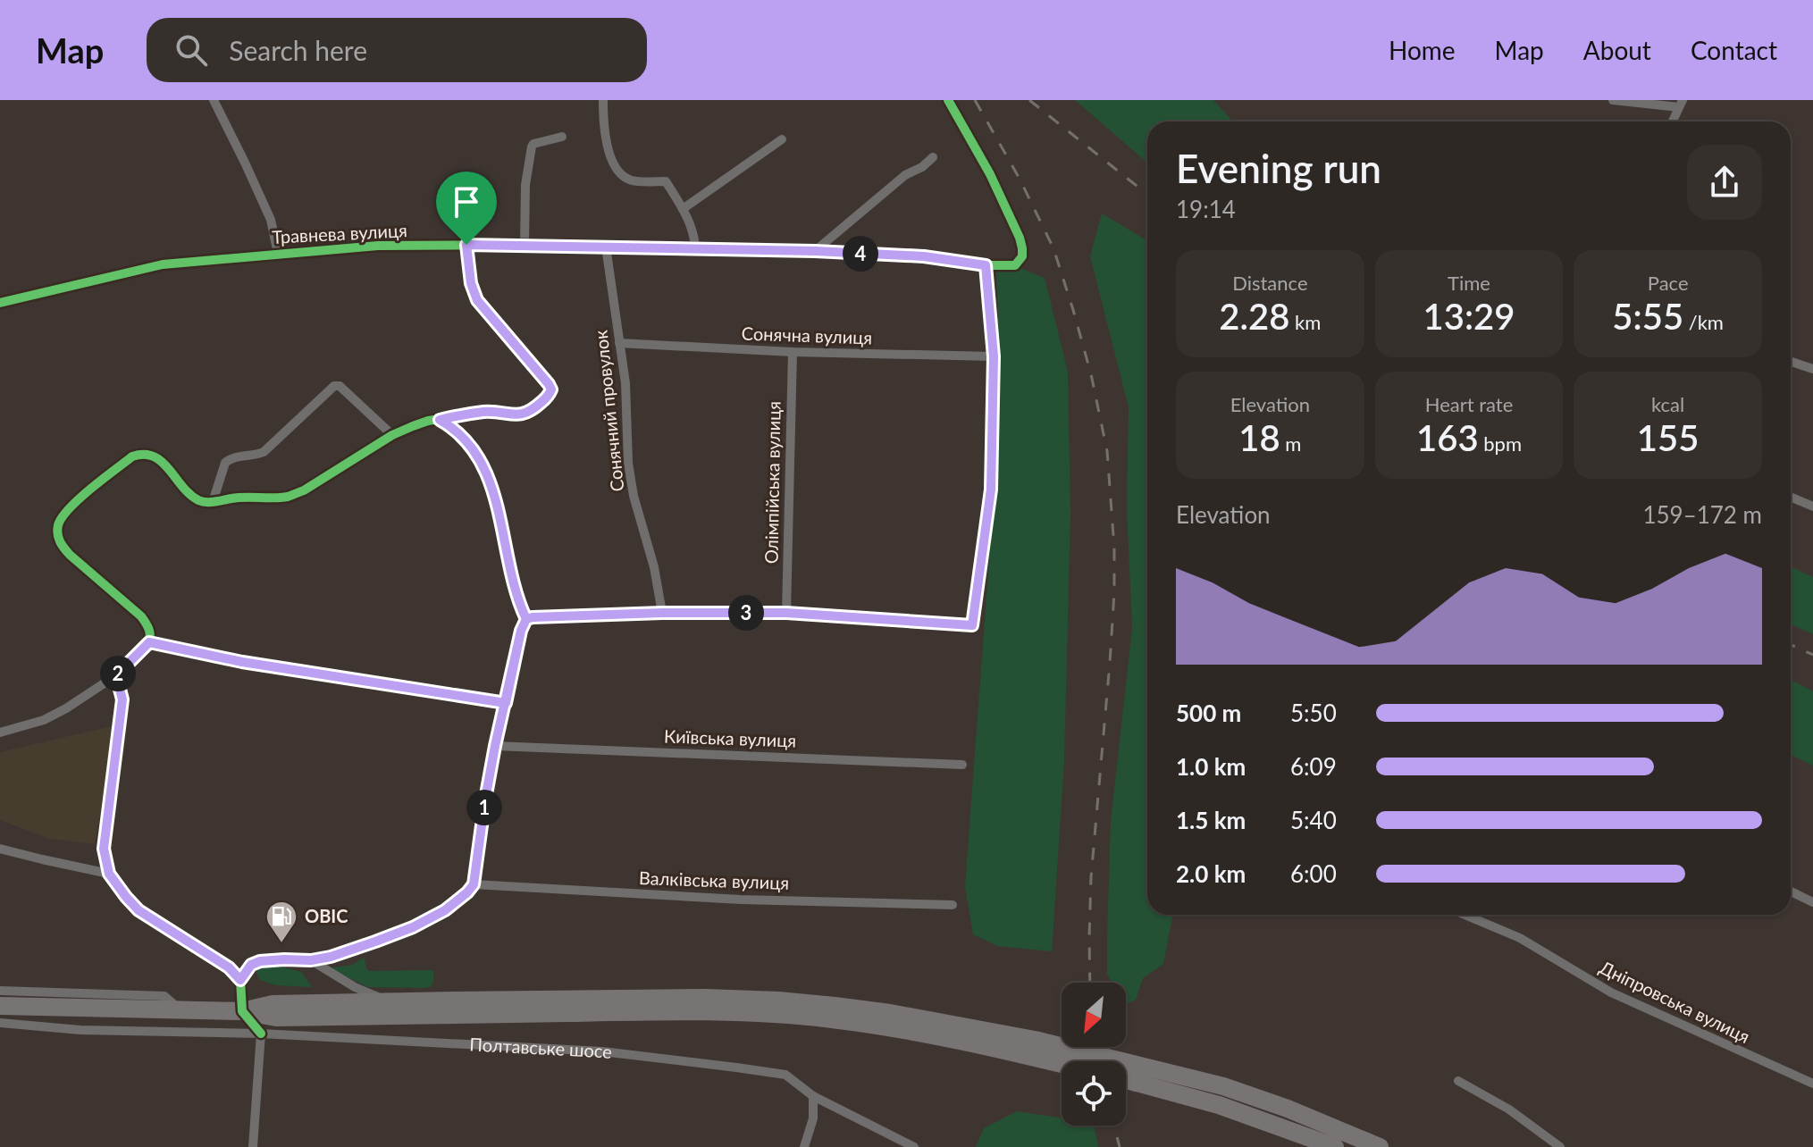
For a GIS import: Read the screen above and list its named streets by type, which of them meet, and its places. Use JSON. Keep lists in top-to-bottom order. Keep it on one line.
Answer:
{"streets":{"street":["Травнева вулиця","Сонячна вулиця","Сонячний провулок","Олімпійська вулиця","Київська вулиця","Валківська вулиця","Дніпровська вулиця","Полтавське шосе"]},"crossings":[["Травнева вулиця","Сонячний провулок"],["Сонячна вулиця","Сонячний провулок"],["Сонячна вулиця","Олімпійська вулиця"]],"places":{"fuel station":["ОВІС"]},"north":"bottom left","page":{"header":"Map","search":"Search here","nav":["Home","Map","About","Contact"],"heading":["Evening run","19:14"],"pins":["4","3","2","1"],"stats":[["Distance","2.28 km"],["Time","13:29"],["Pace","5:55 /km"],["Elevation","18 m"],["Heart rate","163 bpm"],["kcal","155"]],"chart":["Elevation","159–172 m"],"list":[{"name":"500 m","note":"5:50"},{"name":"1.0 km","note":"6:09"},{"name":"1.5 km","note":"5:40"},{"name":"2.0 km","note":"6:00"}]}}
